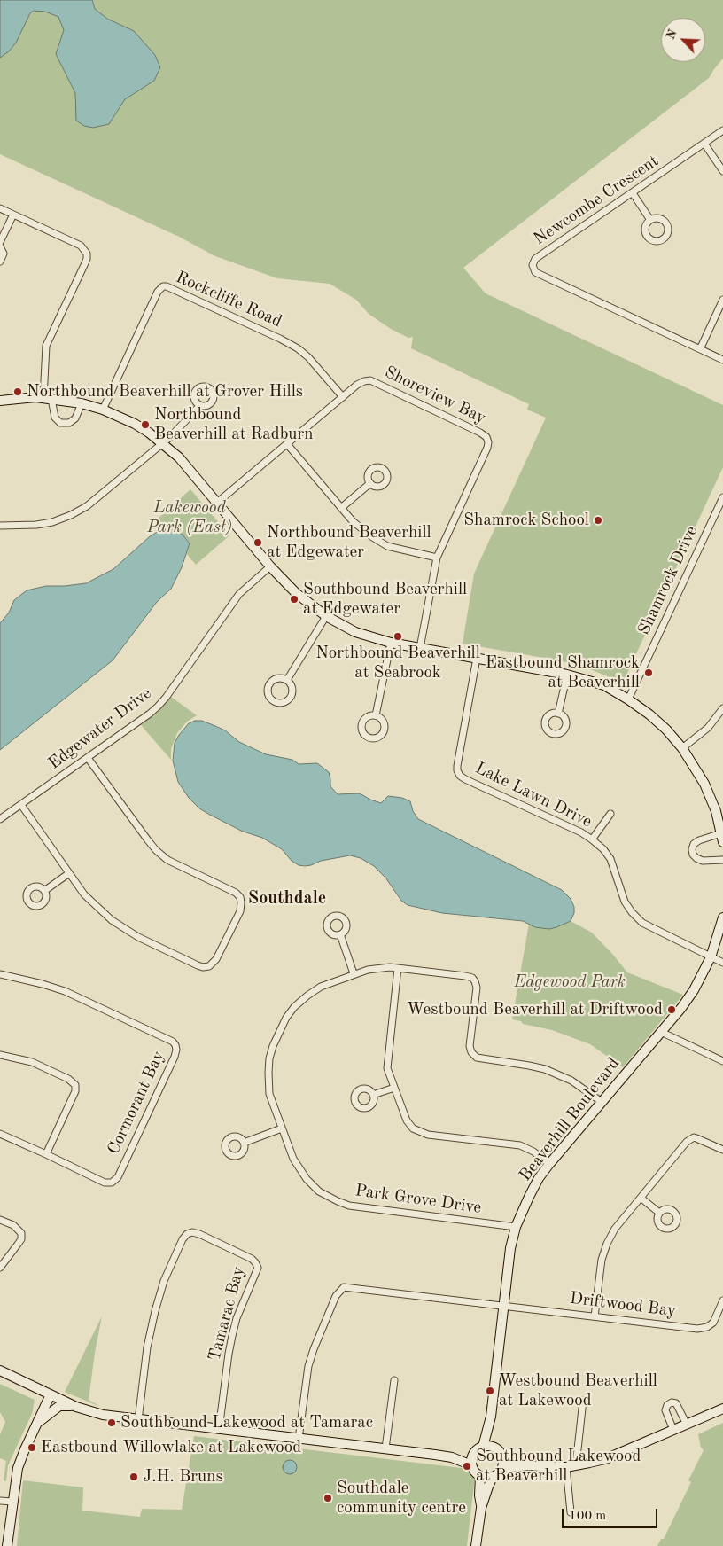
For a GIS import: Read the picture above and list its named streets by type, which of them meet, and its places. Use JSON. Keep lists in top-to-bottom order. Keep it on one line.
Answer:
{"streets":{"street":["Newcombe Crescent","Rockcliffe Road","Shoreview Bay","Shamrock Drive","Edgewater Drive","Lake Lawn Drive","Cormorant Bay","Beaverhill Boulevard","Park Grove Drive","Driftwood Bay","Tamarac Bay"]},"crossings":[["Rockcliffe Road","Shoreview Bay"],["Lake Lawn Drive","Beaverhill Boulevard"],["Beaverhill Boulevard","Park Grove Drive"],["Beaverhill Boulevard","Driftwood Bay"]],"districts":["Southdale"],"parks":["Lakewood Park (East)","Edgewood Park"],"places":["Northbound Beaverhill at Grover Hills","Northbound Beaverhill at Radburn","Shamrock School","Northbound Beaverhill at Edgewater","Southbound Beaverhill at Edgewater","Northbound Beaverhill at Seabrook","Eastbound Shamrock at Beaverhill","Westbound Beaverhill at Driftwood","Westbound Beaverhill at Lakewood","Southbound Lakewood at Tamarac","Eastbound Willowlake at Lakewood","Southbound Lakewood at Beaverhill","J.H. Bruns","Southdale community centre"],"scale_bar":"100 m","north":"top left"}
